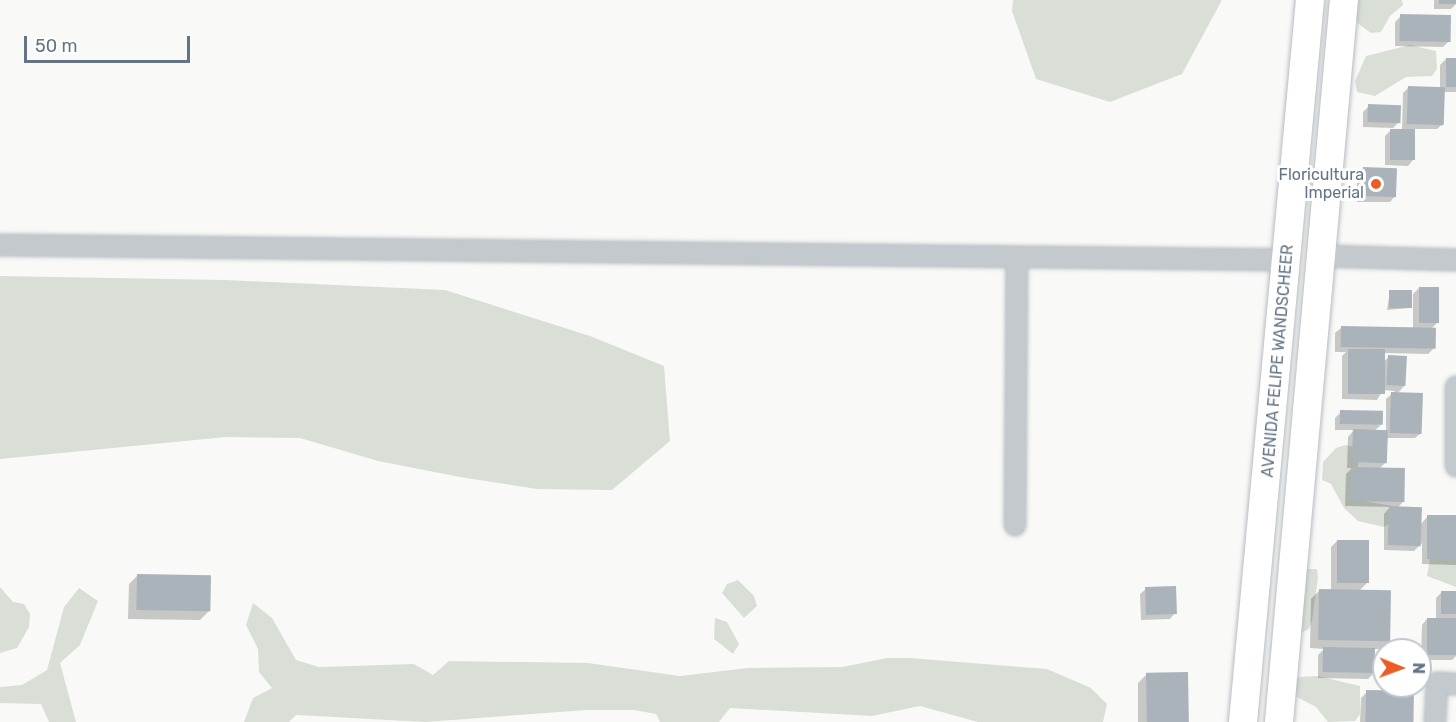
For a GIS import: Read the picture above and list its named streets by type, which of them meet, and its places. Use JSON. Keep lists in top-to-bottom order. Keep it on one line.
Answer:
{"streets":{"main road":["AVENIDA FELIPE WANDSCHEER"]},"places":["Floricultura Imperial"],"scale_bar":"50 m","north":"right"}
